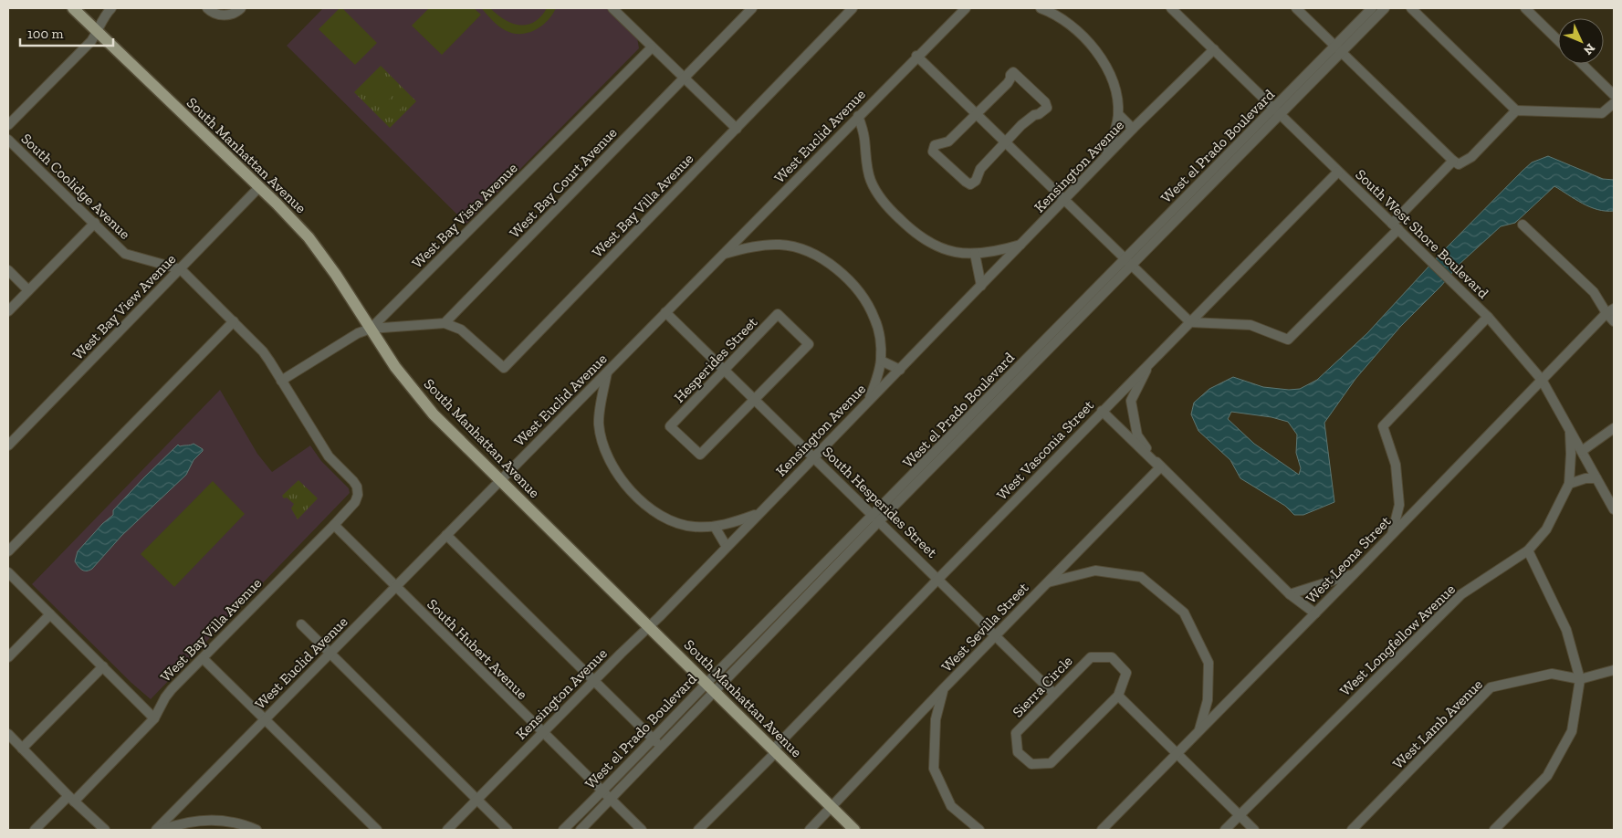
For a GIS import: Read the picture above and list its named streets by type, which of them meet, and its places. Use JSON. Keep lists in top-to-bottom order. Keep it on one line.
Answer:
{"streets":{"main road":["South Manhattan Avenue"],"street":["West Euclid Avenue","West el Prado Boulevard","Kensington Avenue","West Bay Court Avenue","South Coolidge Avenue","West Bay Villa Avenue","West Bay Vista Avenue","South West Shore Boulevard","West Bay View Avenue","Hesperides Street","West Vasconia Street","South Hesperides Street","West Leona Street","West Sevilla Street","West Longfellow Avenue","South Hubert Avenue","Sierra Circle","West Lamb Avenue"]},"crossings":[["West Euclid Avenue","South Manhattan Avenue"],["West Euclid Avenue","South Hesperides Street"],["West Euclid Avenue","South Hubert Avenue"],["West el Prado Boulevard","South Manhattan Avenue"],["West el Prado Boulevard","South West Shore Boulevard"],["West el Prado Boulevard","South Hesperides Street"],["West el Prado Boulevard","South Hubert Avenue"],["South Manhattan Avenue","Kensington Avenue"],["South Manhattan Avenue","West Bay Vista Avenue"],["South Manhattan Avenue","West Bay View Avenue"],["South Manhattan Avenue","West Vasconia Street"],["South Manhattan Avenue","West Sevilla Street"],["Kensington Avenue","South West Shore Boulevard"],["Kensington Avenue","South Hesperides Street"],["Kensington Avenue","South Hubert Avenue"],["West Bay Court Avenue","West Bay Villa Avenue"],["South Coolidge Avenue","West Bay Villa Avenue"],["South Coolidge Avenue","West Bay Vista Avenue"],["South Coolidge Avenue","West Bay View Avenue"],["West Bay Villa Avenue","South Hubert Avenue"],["South West Shore Boulevard","West Vasconia Street"],["South West Shore Boulevard","West Leona Street"],["South West Shore Boulevard","West Longfellow Avenue"],["Hesperides Street","South Hesperides Street"],["West Vasconia Street","South Hesperides Street"],["South Hesperides Street","West Sevilla Street"],["South Hesperides Street","Sierra Circle"]],"scale_bar":"100 m","north":"bottom right"}
